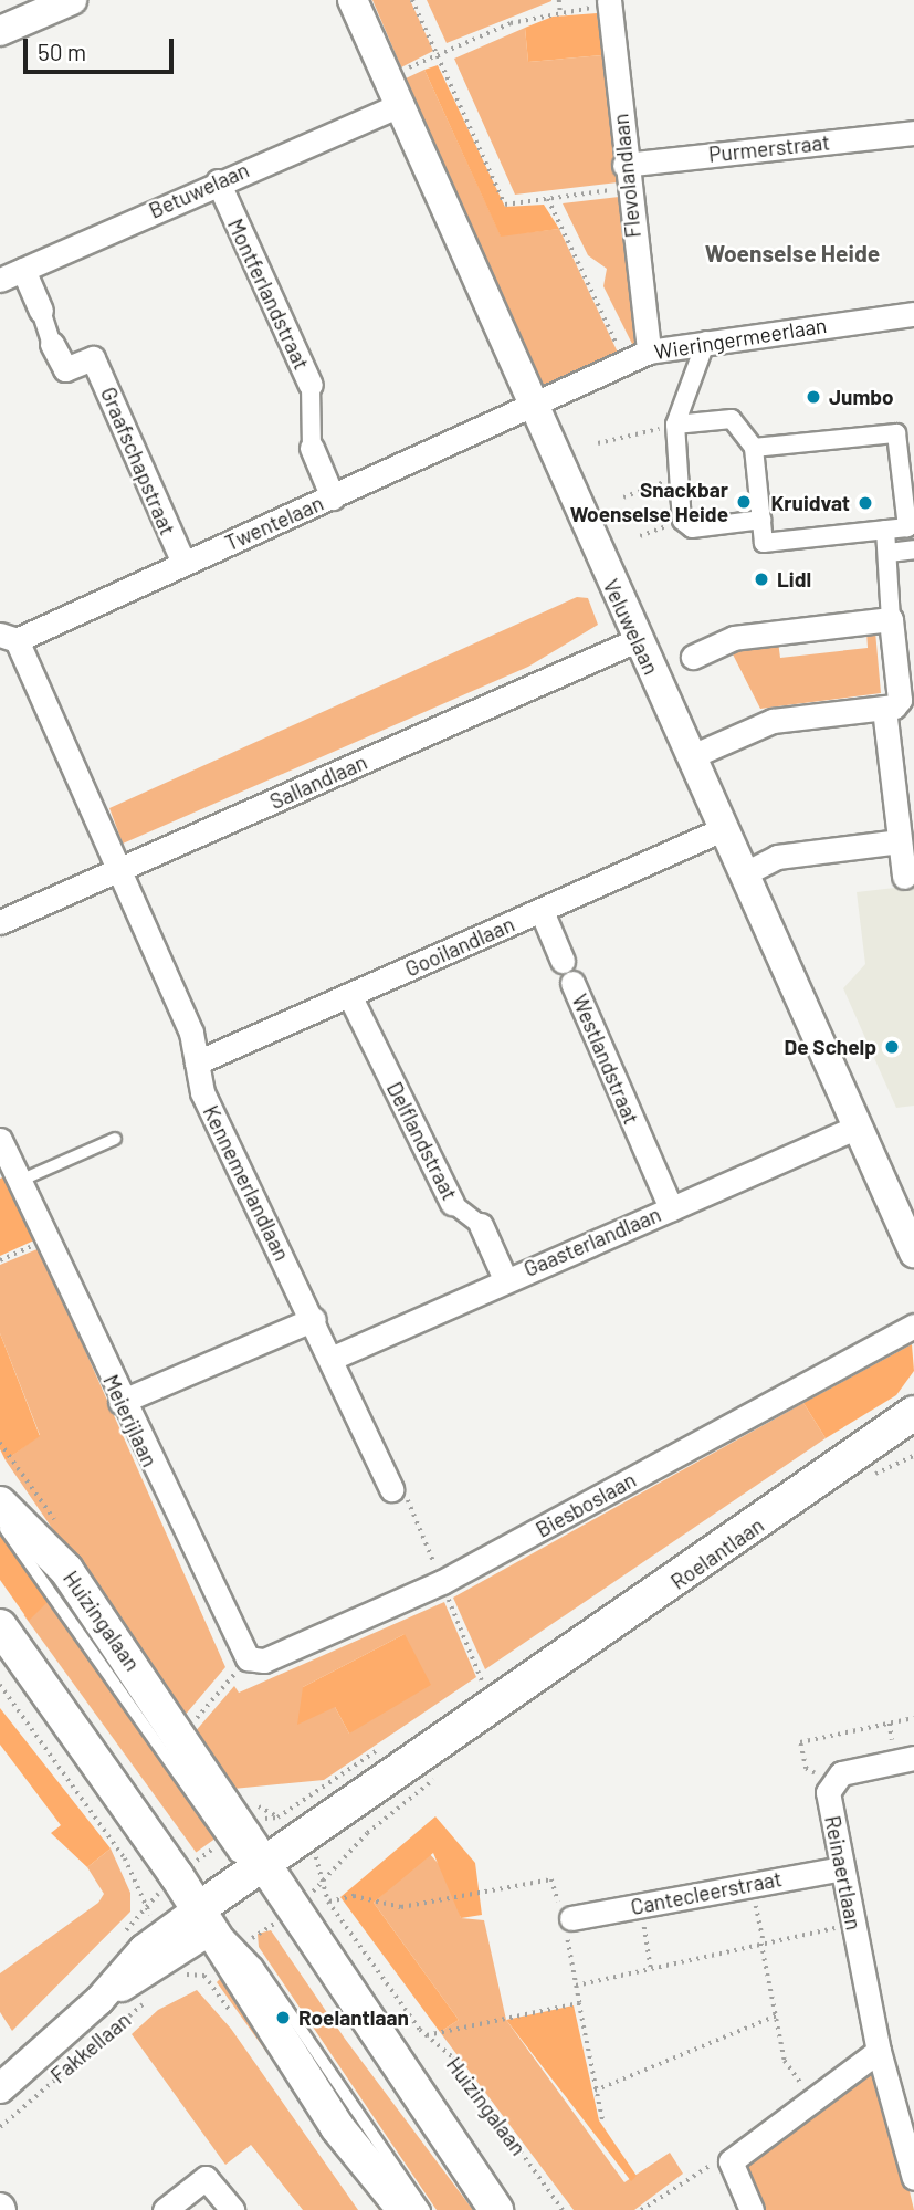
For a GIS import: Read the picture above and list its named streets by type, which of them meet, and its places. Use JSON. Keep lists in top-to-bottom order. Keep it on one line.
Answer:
{"streets":{"main road":["Roelantlaan","Huizingalaan"],"street":["Purmerstraat","Flevolandlaan","Betuwelaan","Montferlandstraat","Wieringermeerlaan","Graafschapstraat","Twentelaan","Veluwelaan","Sallandlaan","Gooilandlaan","Westlandstraat","Delflandstraat","Kennemerlandlaan","Gaasterlandlaan","Meierijlaan","Biesboslaan","Reinaertlaan","Cantecleerstraat","Fakkellaan"]},"crossings":[["Purmerstraat","Flevolandlaan"],["Flevolandlaan","Wieringermeerlaan"],["Betuwelaan","Montferlandstraat"],["Betuwelaan","Graafschapstraat"],["Betuwelaan","Veluwelaan"],["Montferlandstraat","Twentelaan"],["Wieringermeerlaan","Twentelaan"],["Wieringermeerlaan","Veluwelaan"],["Graafschapstraat","Twentelaan"],["Twentelaan","Veluwelaan"],["Twentelaan","Kennemerlandlaan"],["Veluwelaan","Sallandlaan"],["Veluwelaan","Gooilandlaan"],["Veluwelaan","Gaasterlandlaan"],["Sallandlaan","Kennemerlandlaan"],["Gooilandlaan","Westlandstraat"],["Gooilandlaan","Delflandstraat"],["Gooilandlaan","Kennemerlandlaan"],["Westlandstraat","Gaasterlandlaan"],["Delflandstraat","Gaasterlandlaan"],["Kennemerlandlaan","Gaasterlandlaan"],["Meierijlaan","Biesboslaan"],["Roelantlaan","Huizingalaan"],["Roelantlaan","Fakkellaan"],["Reinaertlaan","Cantecleerstraat"]],"districts":["Woenselse Heide"],"places":["Jumbo","Snackbar Woenselse Heide","Kruidvat","Lidl","De Schelp","Roelantlaan"],"scale_bar":"50 m"}
